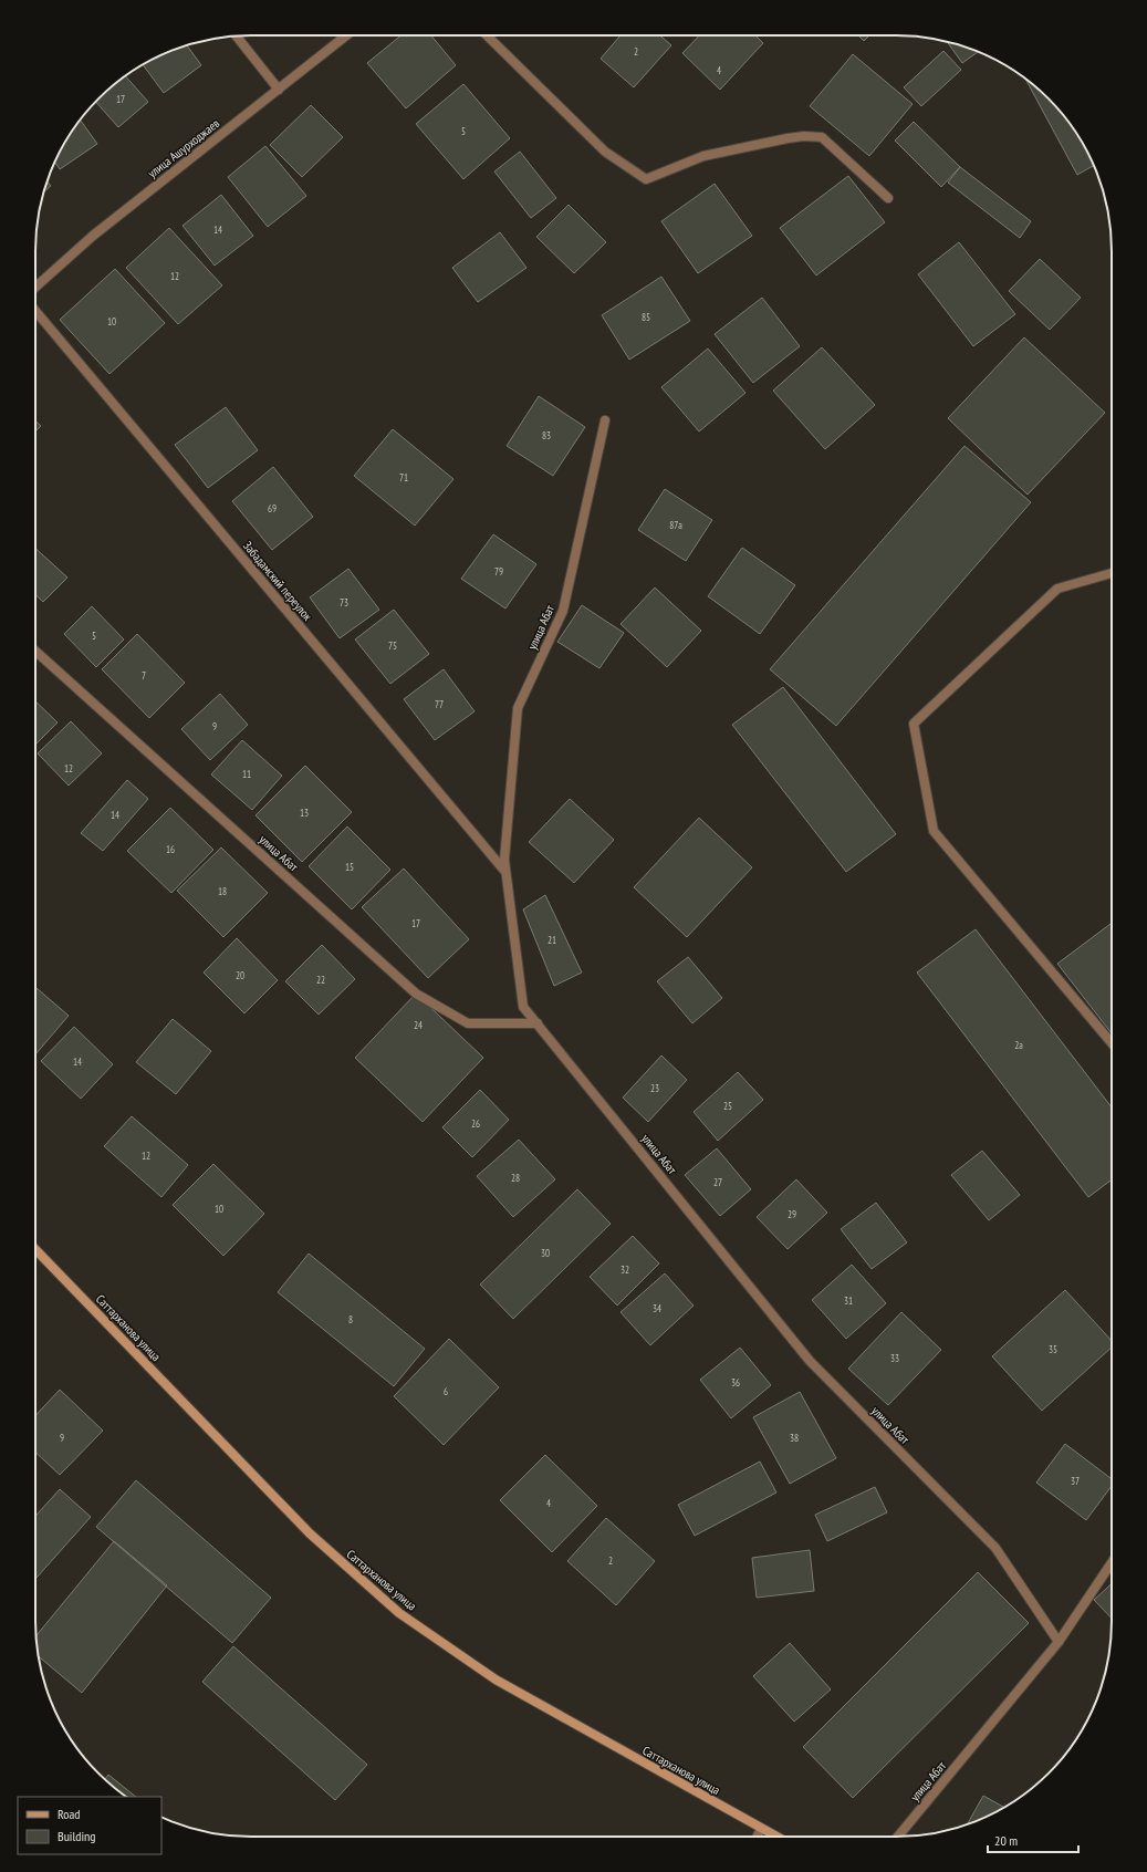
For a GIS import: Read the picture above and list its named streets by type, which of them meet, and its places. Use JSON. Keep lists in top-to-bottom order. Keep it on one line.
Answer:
{"streets":{"street":["улица Ашурходжаев","Забадамский переулок","улица Абат","Саттарханова улица"]},"crossings":[["Забадамский переулок","улица Абат"]],"house_numbers":["2","4","17","5","14","12","85","10","83","71","69","87а","79","73","5","75","7","77","9","12","11","13","14","16","15","18","17","21","20","22","24","2а","14","23","25","26","12","28","27","10","29","30","32","31","34","8","35","33","36","6","9","38","37","4","2"],"legend":["Road","Building"],"scale_bar":"20 m"}
